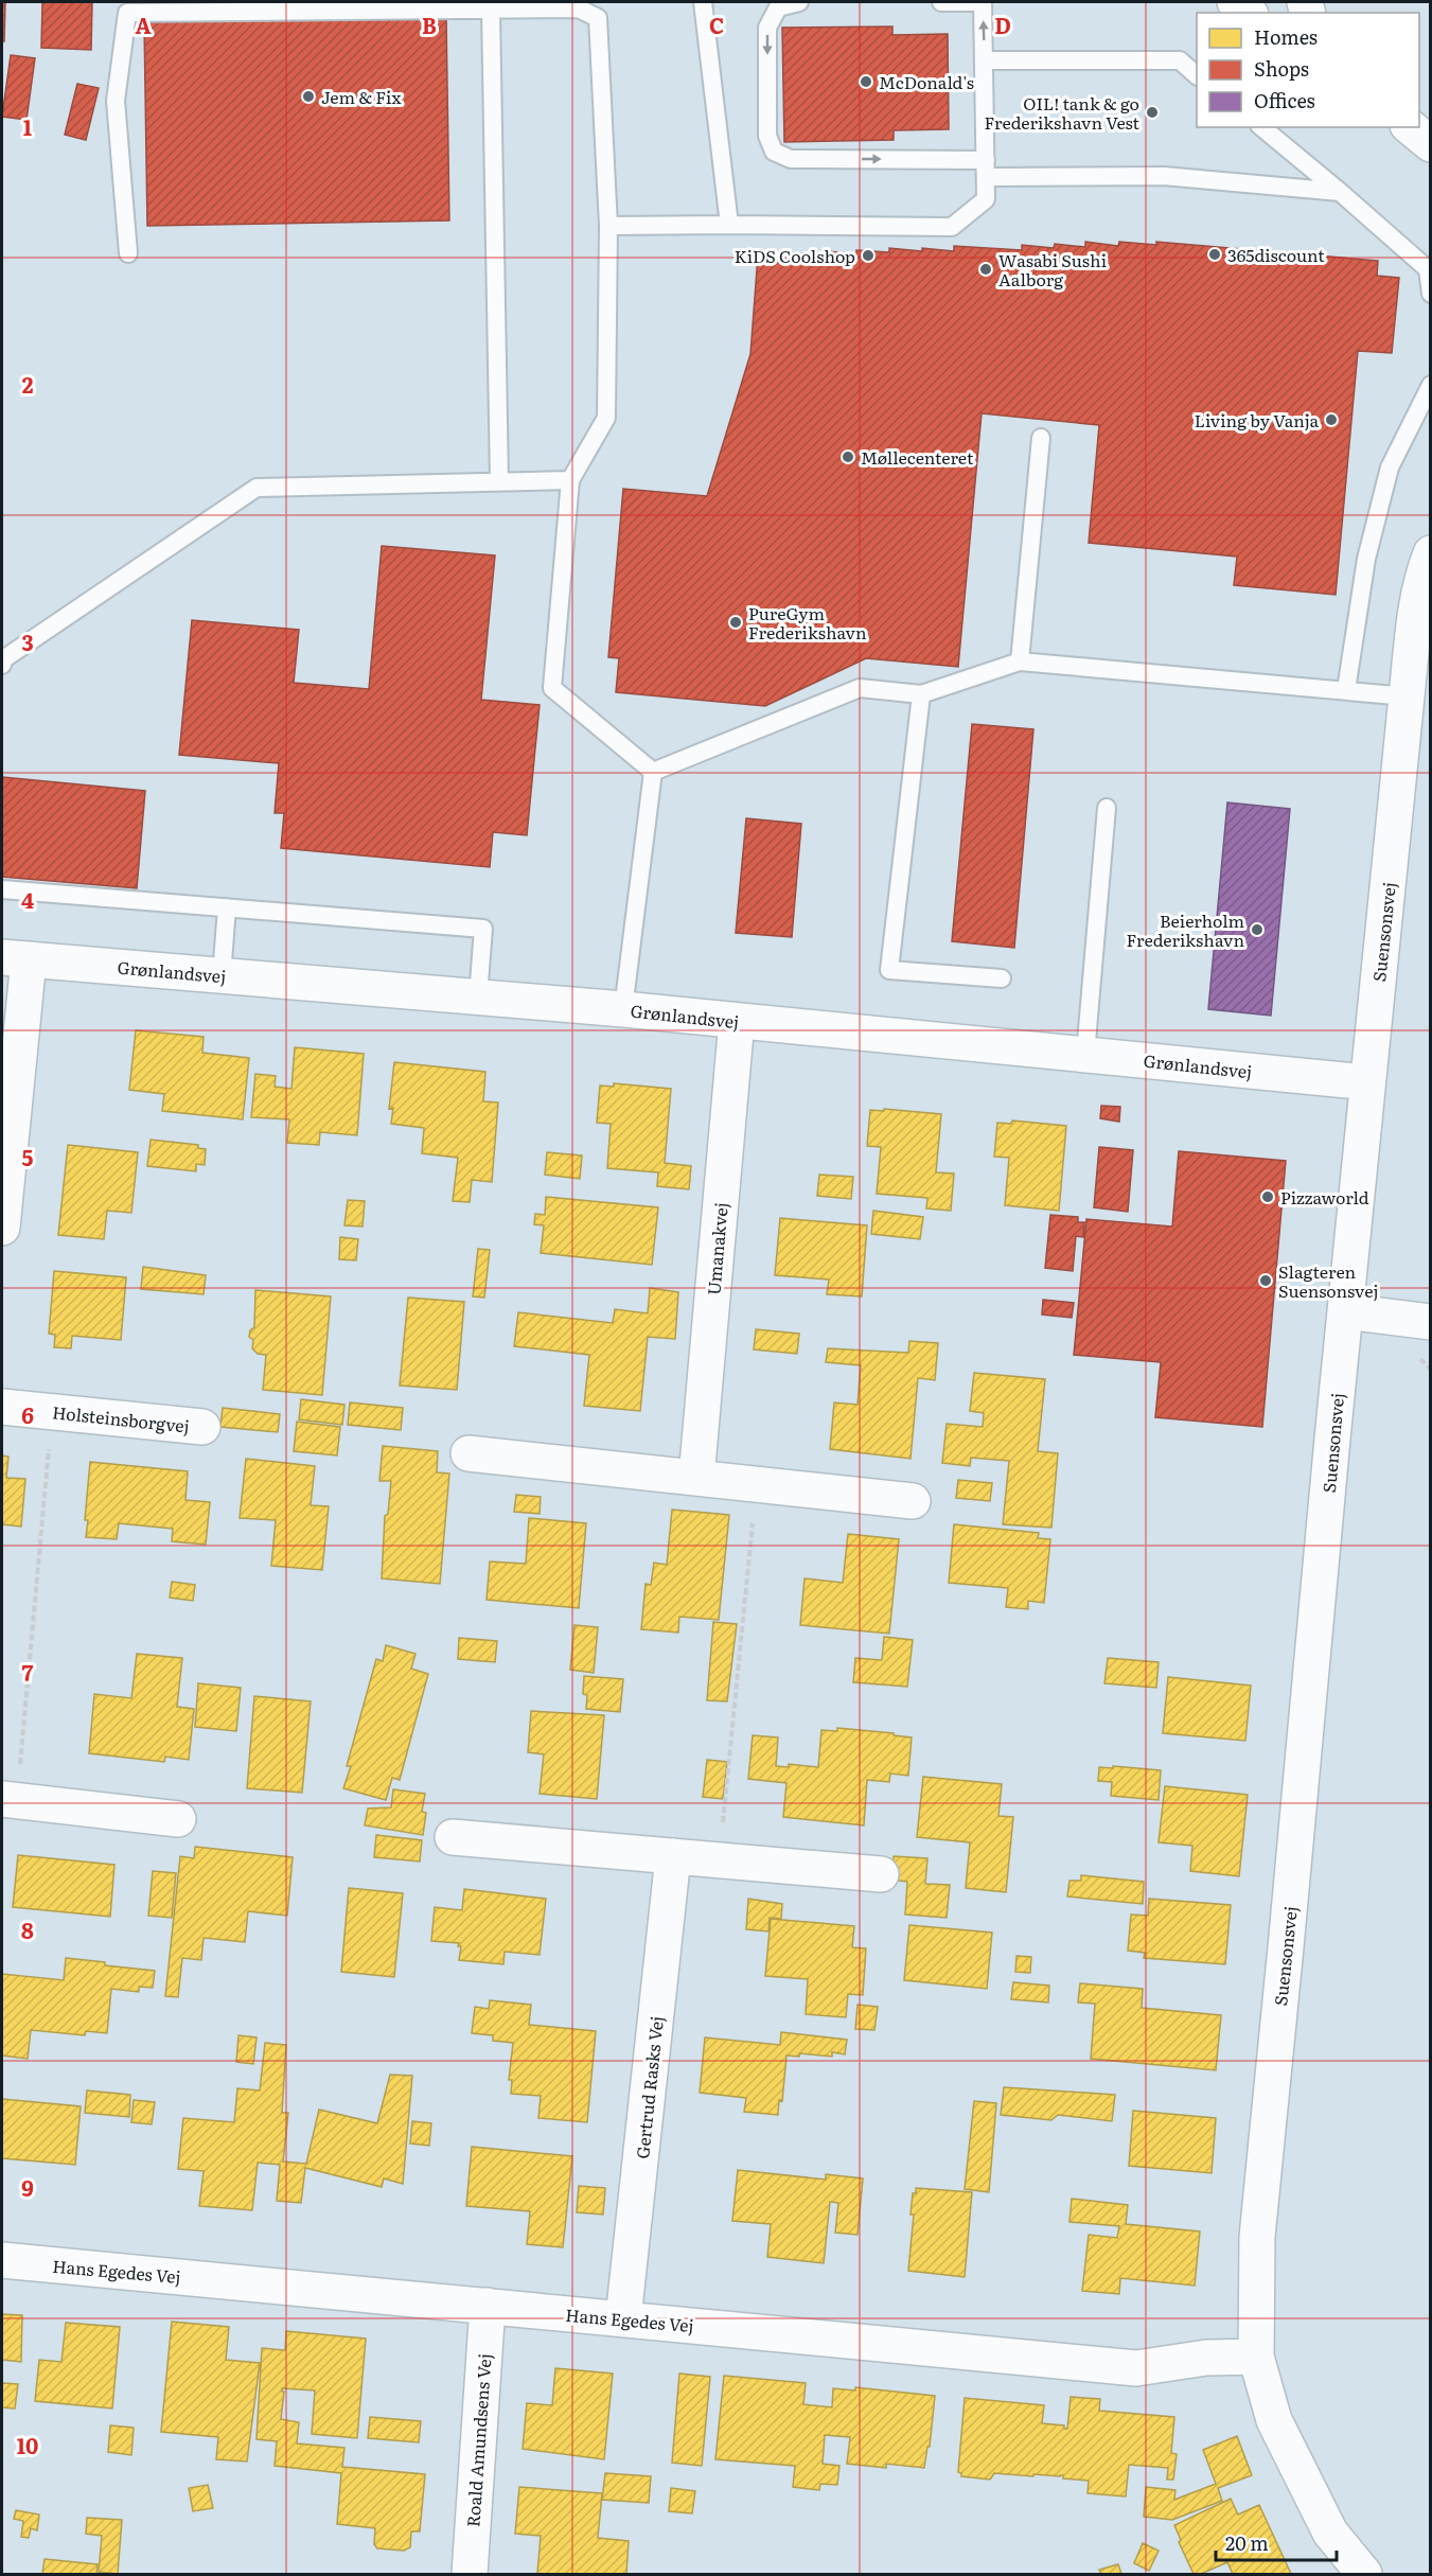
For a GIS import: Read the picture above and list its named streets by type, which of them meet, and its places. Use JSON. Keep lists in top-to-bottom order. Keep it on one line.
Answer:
{"streets":{"street":["Suensonsvej","Grønlandsvej","Umanakvej","Holsteinsborgvej","Gertrud Rasks Vej","Hans Egedes Vej","Roald Amundsens Vej"]},"crossings":[["Suensonsvej","Grønlandsvej"],["Suensonsvej","Hans Egedes Vej"],["Grønlandsvej","Umanakvej"],["Gertrud Rasks Vej","Hans Egedes Vej"],["Hans Egedes Vej","Roald Amundsens Vej"]],"places":["McDonald's","Jem & Fix","OIL! tank & go Frederikshavn Vest","365discount","KiDS Coolshop","Wasabi Sushi Aalborg","Living by Vanja","Møllecenteret","PureGym Frederikshavn","Beierholm Frederikshavn","Pizzaworld","Slagteren Suensonsvej"],"legend":["Homes","Shops","Offices"],"scale_bar":"20 m","grid":{"columns":["A","B","C","D"],"rows":["1","2","3","4","5","6","7","8","9","10"]}}
